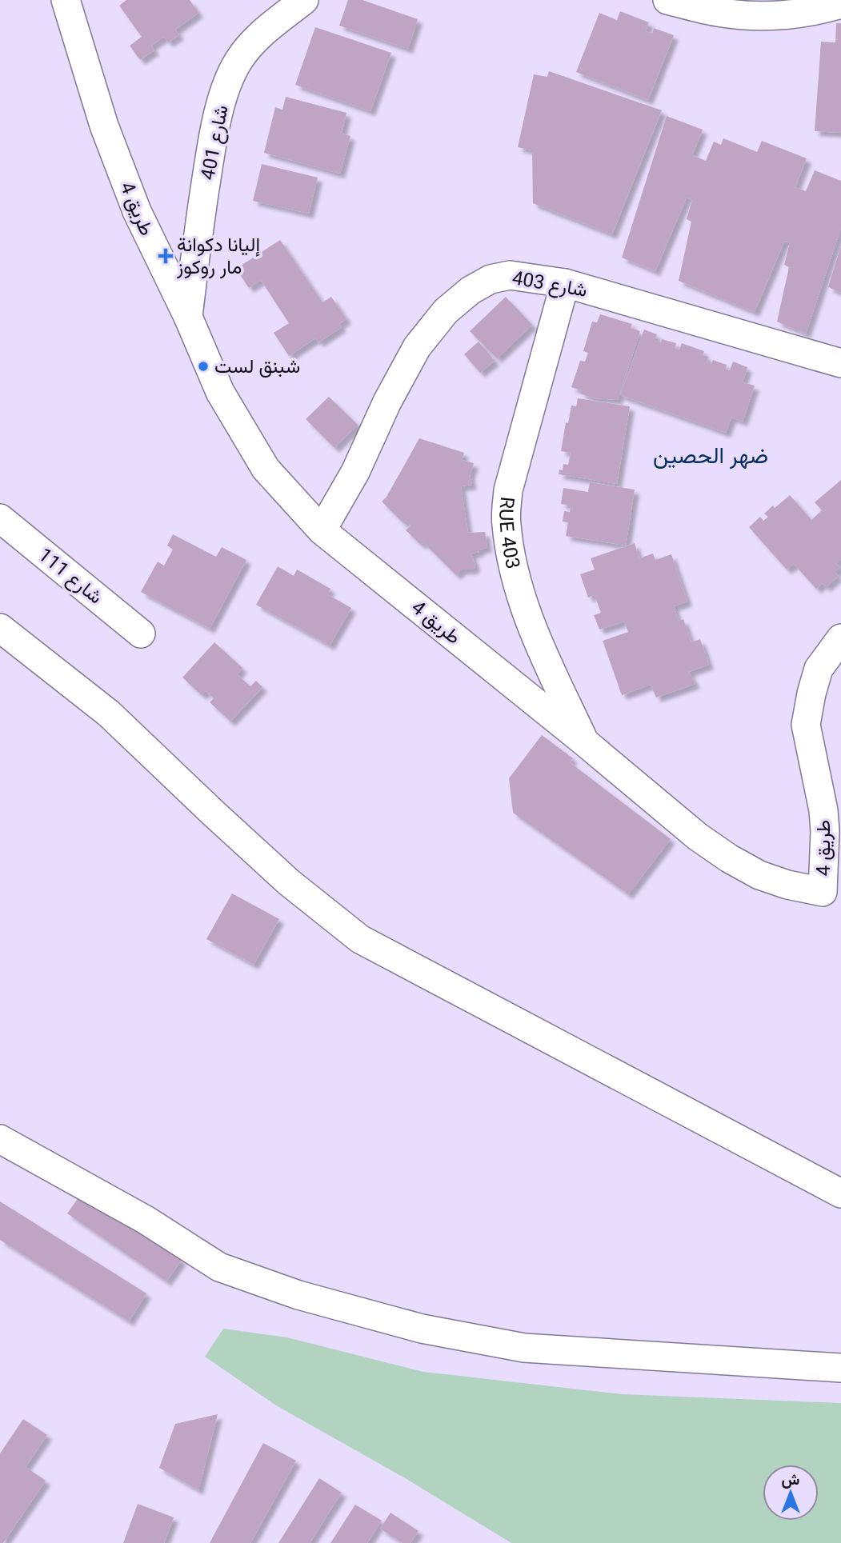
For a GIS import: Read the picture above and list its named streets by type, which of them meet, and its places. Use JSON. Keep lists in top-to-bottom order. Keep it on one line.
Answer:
{"streets":{"street":["شارع 401","طريق 4","شارع 403","RUE 403","شارع 111"]},"crossings":[["شارع 401","طريق 4"],["طريق 4","شارع 403"],["طريق 4","RUE 403"],["شارع 403","RUE 403"]],"districts":["ضهر الحصين"],"places":{"health":["إليانا دكوانة مار روكوز"],"other":["شبنق لست"]},"north":"top"}
